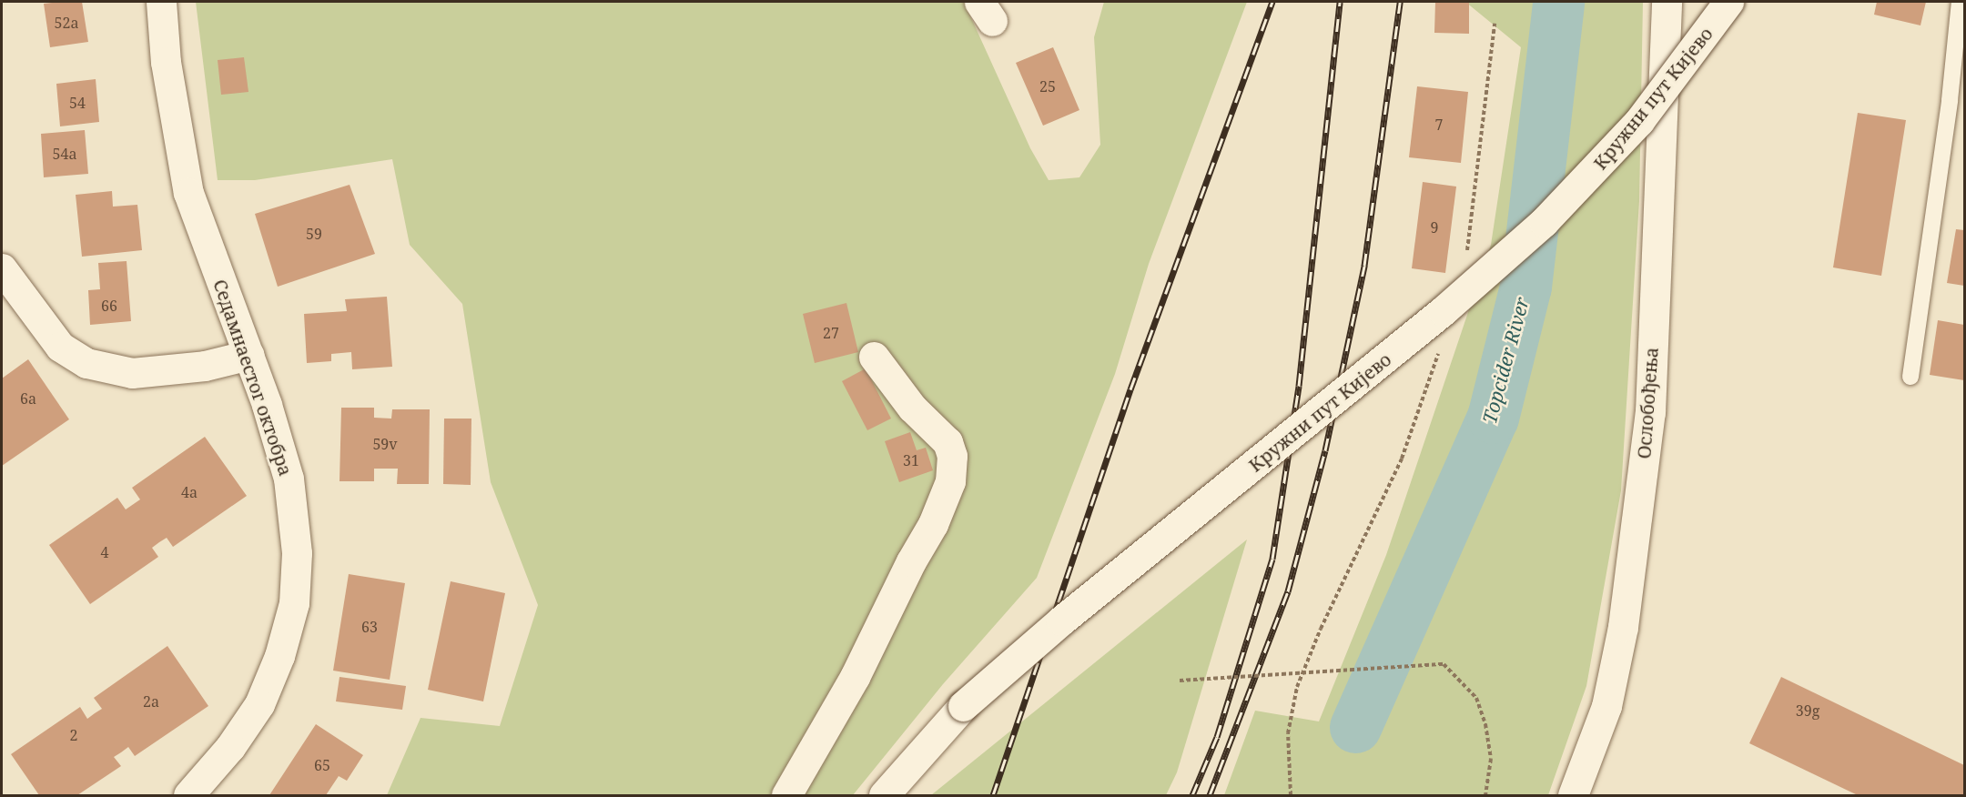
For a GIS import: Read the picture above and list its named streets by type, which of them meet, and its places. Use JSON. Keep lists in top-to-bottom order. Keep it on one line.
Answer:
{"streets":{"main road":["Кружни пут Кијево","Седамнаестог октобра","Ослобођења"]},"water":["Topcider River"],"house_numbers":["52a","25","54","7","54a","9","59","66","27","6a","59v","31","4a","4","63","2a","39g","2","65"]}
